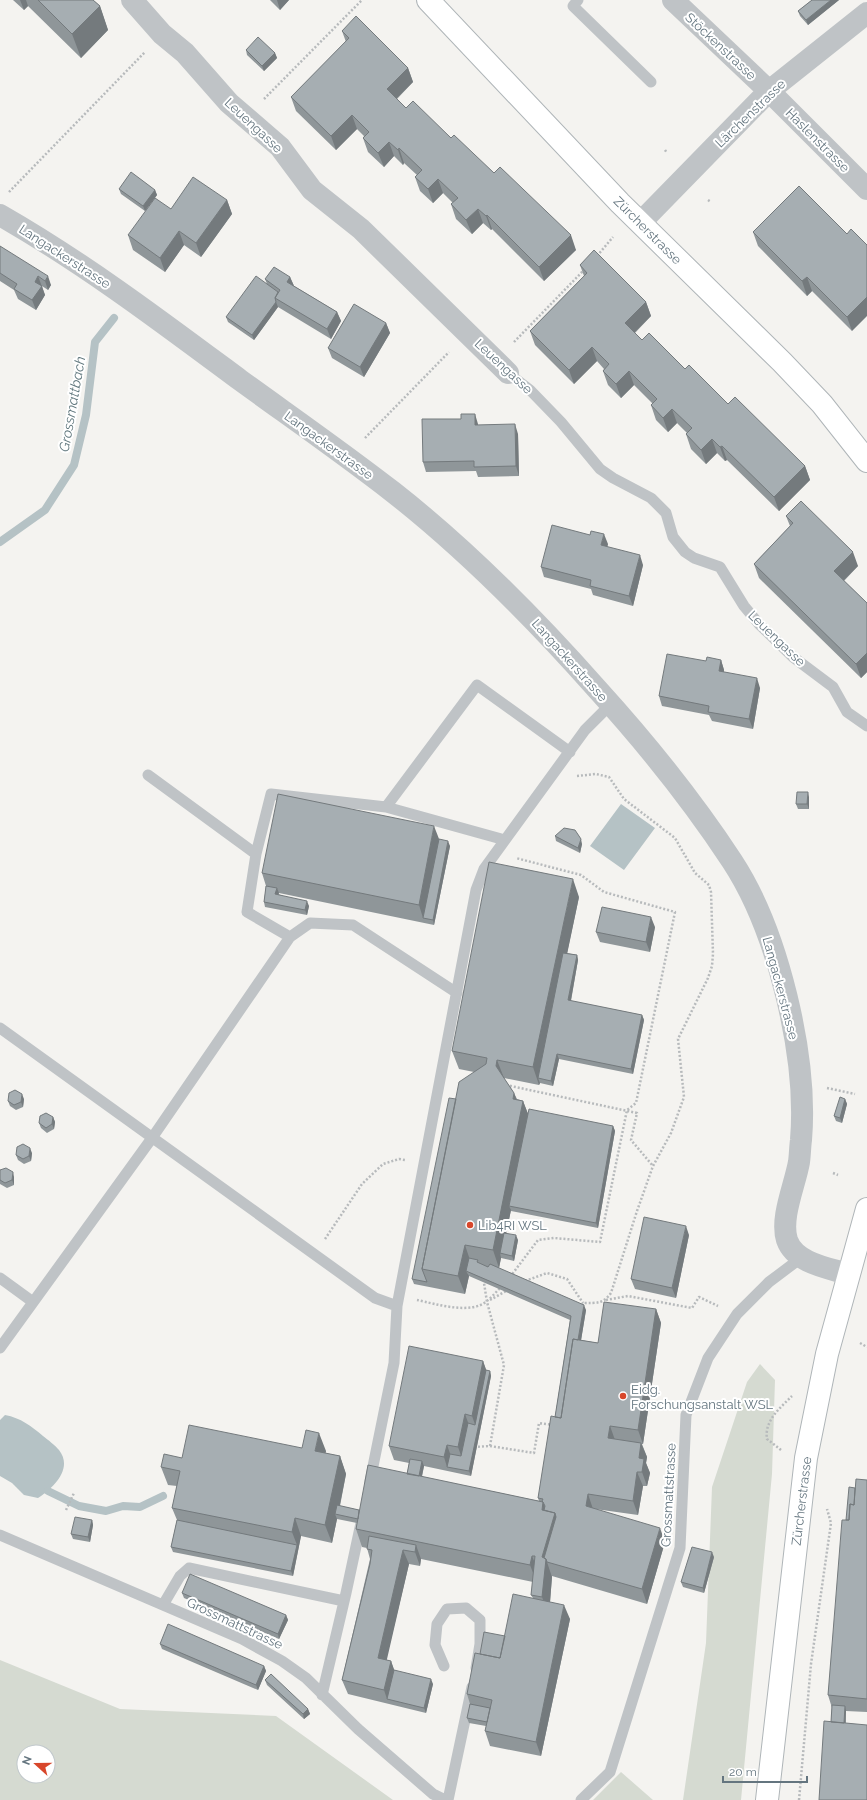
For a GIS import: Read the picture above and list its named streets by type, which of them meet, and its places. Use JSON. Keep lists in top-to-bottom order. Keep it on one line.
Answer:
{"streets":{"main road":["Zürcherstrasse"],"street":["Stöckenstrasse","Lärchenstrasse","Leuengasse","Haslenstrasse","Langackerstrasse"],"lane":["Grossmattstrasse"]},"crossings":[["Stöckenstrasse","Lärchenstrasse"],["Stöckenstrasse","Haslenstrasse"],["Lärchenstrasse","Haslenstrasse"],["Lärchenstrasse","Zürcherstrasse"],["Zürcherstrasse","Langackerstrasse"],["Langackerstrasse","Grossmattstrasse"]],"water":["Grossmattbach"],"places":["Lib4RI WSL","Eidg. Forschungsanstalt WSL"],"scale_bar":"20 m","north":"left"}
